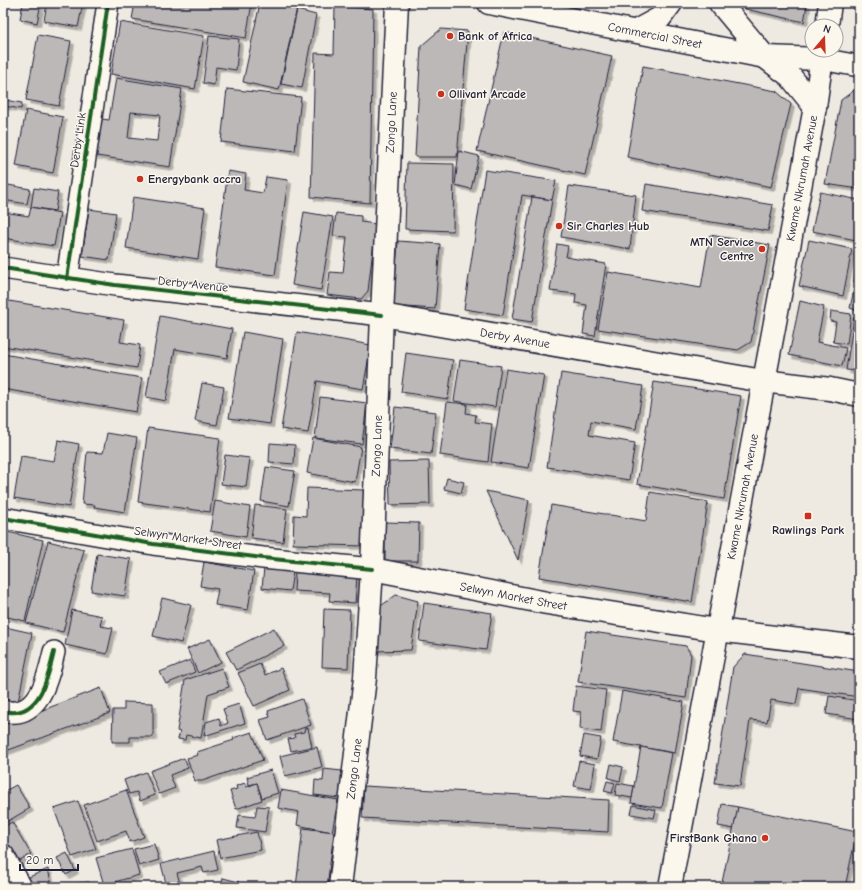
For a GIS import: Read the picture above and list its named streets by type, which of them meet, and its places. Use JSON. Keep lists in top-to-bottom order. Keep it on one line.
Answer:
{"streets":{"main road":["Commercial Street","Zongo Lane","Kwame Nkrumah Avenue","Derby Avenue","Selwyn Market Street"],"street":["Derby Link"]},"crossings":[["Commercial Street","Kwame Nkrumah Avenue"],["Zongo Lane","Derby Avenue"],["Zongo Lane","Selwyn Market Street"],["Derby Link","Derby Avenue"],["Kwame Nkrumah Avenue","Derby Avenue"],["Kwame Nkrumah Avenue","Selwyn Market Street"]],"places":{"other":["Bank of Africa","Ollivant Arcade","Energybank accra","Sir Charles Hub","MTN Service Centre","FirstBank Ghana"],"transit":["Rawlings Park"]},"scale_bar":"20 m","north":"top"}
